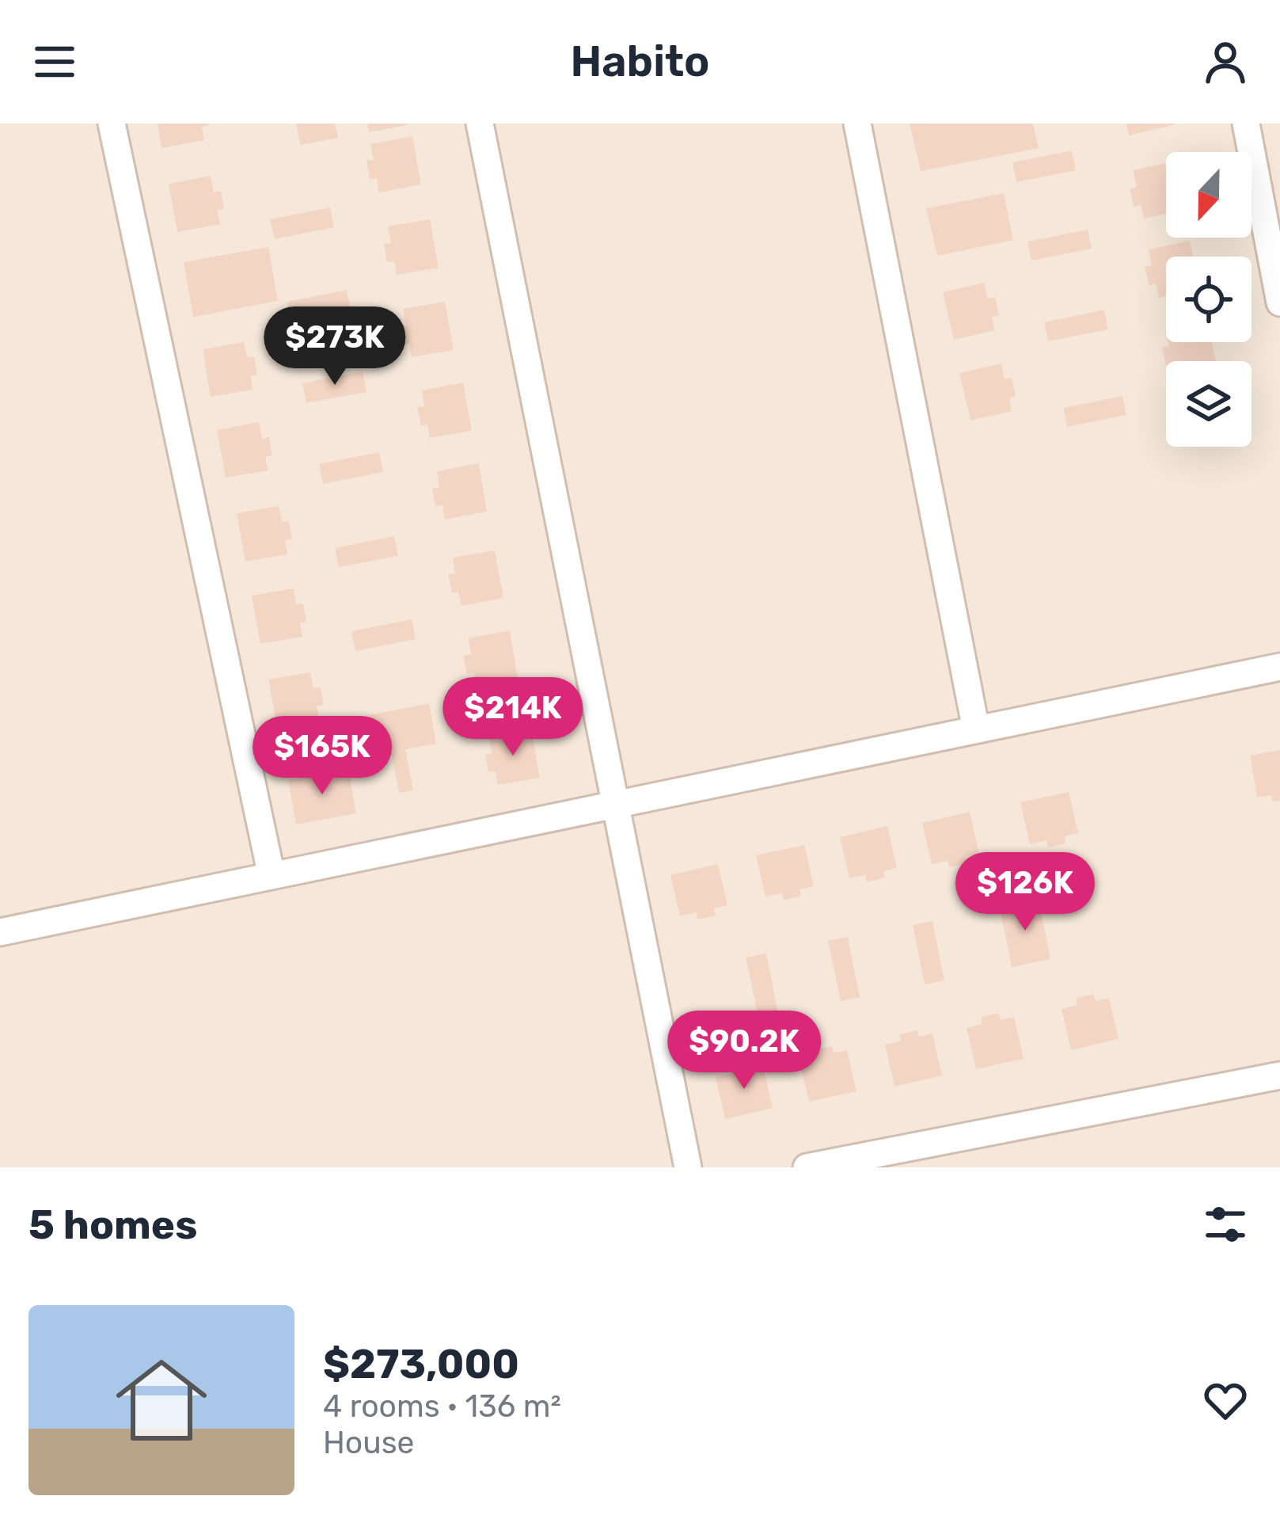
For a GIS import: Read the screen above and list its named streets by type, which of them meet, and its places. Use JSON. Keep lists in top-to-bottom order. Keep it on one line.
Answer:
{"north":"bottom","page":{"header":"Habito","price":["$273K","$214K","$165K","$126K","$90.2K"],"heading":"5 homes","list":[{"name":"$273,000","note":"4 rooms · 136 m² · House"}]}}
